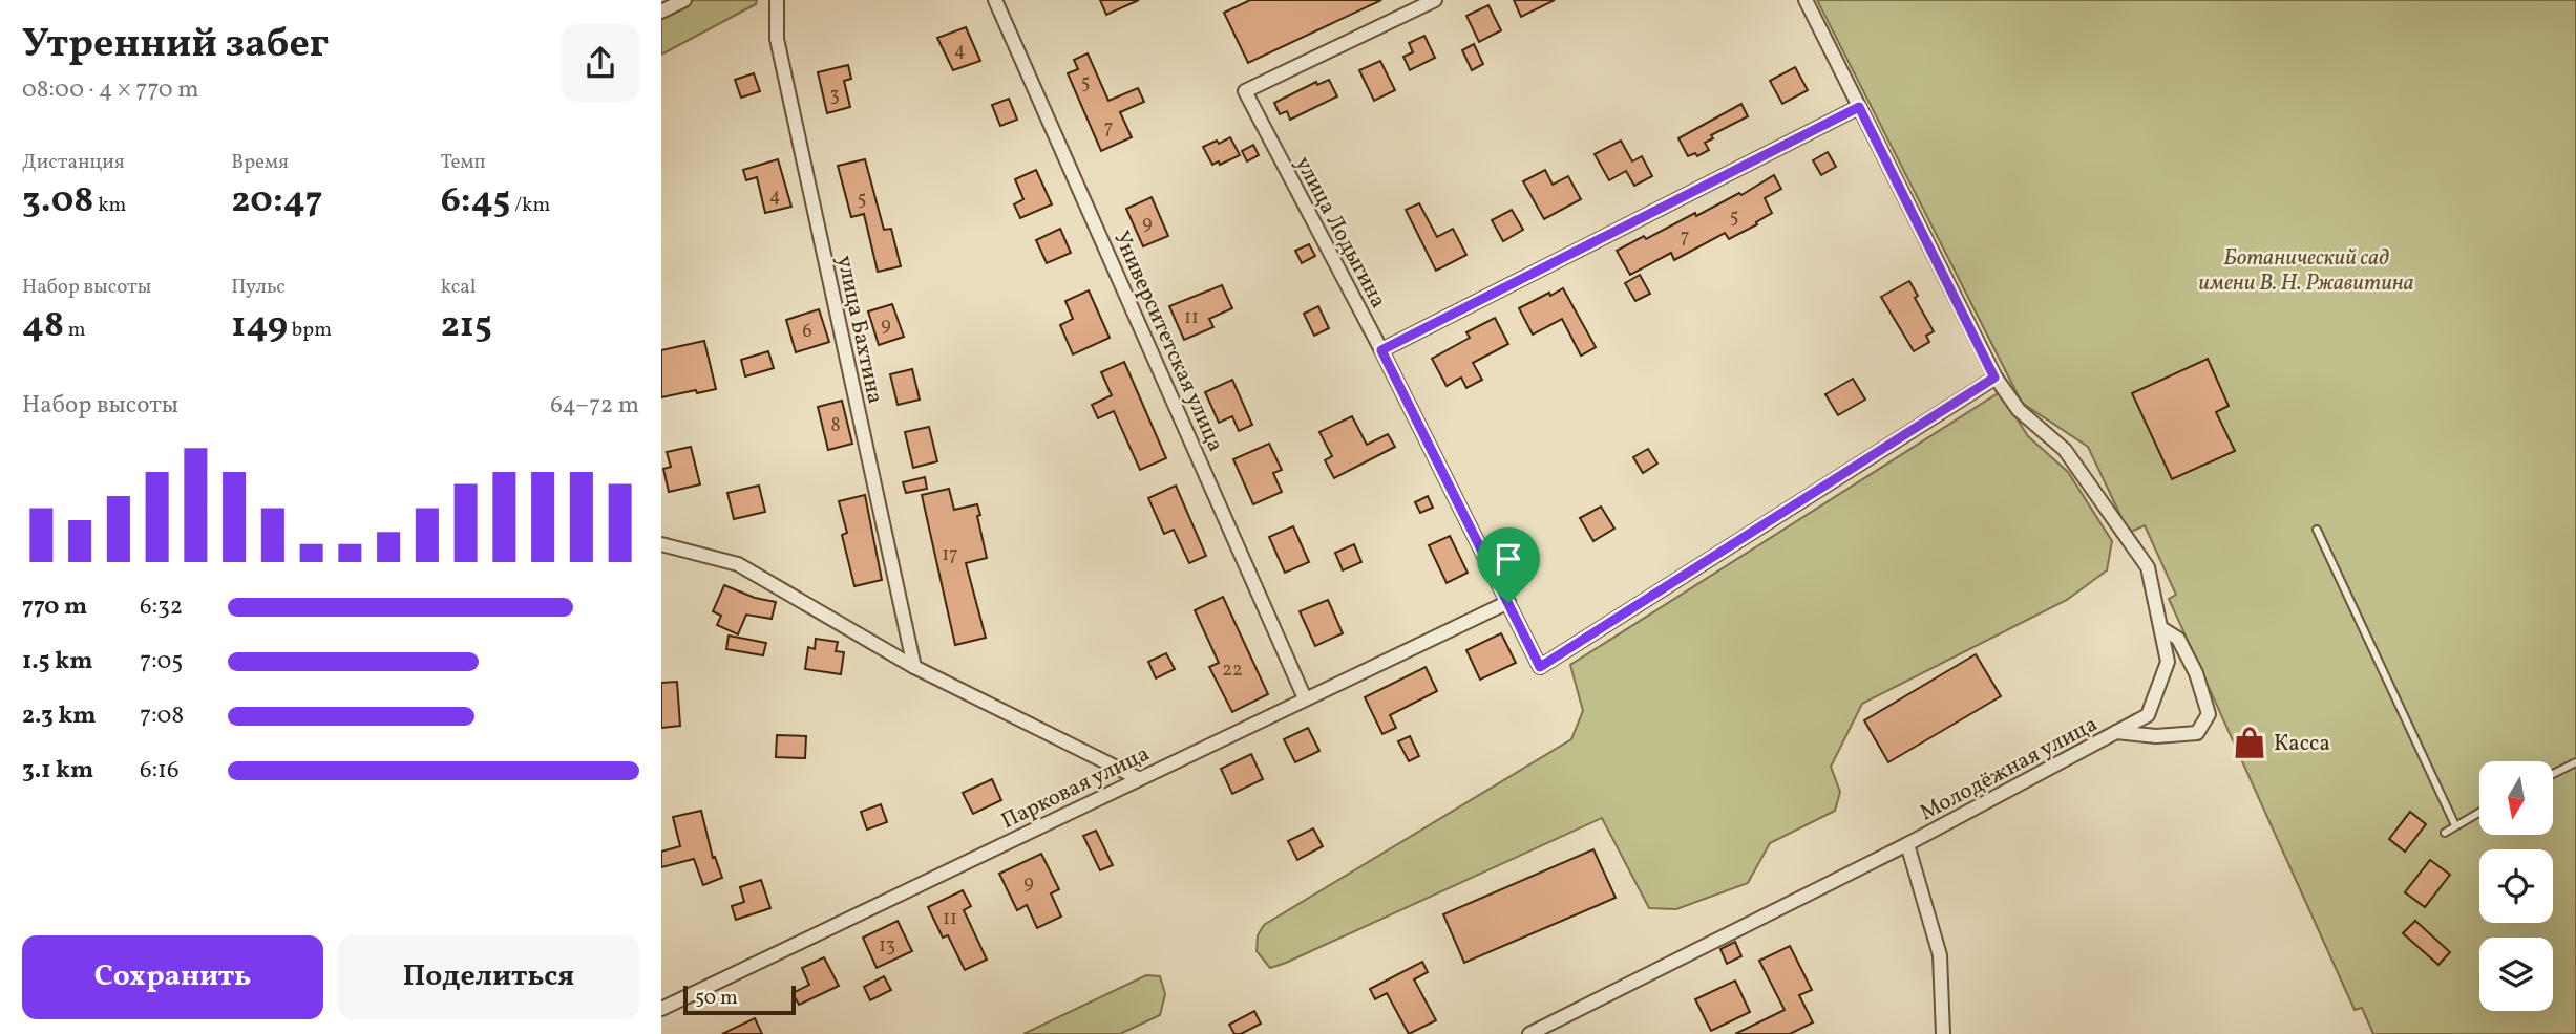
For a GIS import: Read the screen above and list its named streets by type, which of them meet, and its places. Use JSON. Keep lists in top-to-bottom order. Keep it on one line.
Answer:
{"streets":{"street":["улица Лодыгина","улица Бахтина","Университетская улица","Молодёжная улица","Парковая улица"]},"crossings":[["улица Лодыгина","Молодёжная улица"],["улица Лодыгина","Парковая улица"],["Университетская улица","Парковая улица"]],"parks":["Ботанический сад имени В. Н. Ржавитина"],"places":{"shop":["Касса"]},"house_numbers":["4","5","3","7","4","5","5","9","7","11","9","6","8","17","22","9","11","13"],"scale_bar":"50 m","north":"bottom","page":{"heading":["Утренний забег","08:00 · 4 × 770 m"],"stats":[["Дистанция","3.08 km"],["Время","20:47"],["Темп","6:45 /km"],["Набор высоты","48 m"],["Пульс","149 bpm"],["kcal","215"]],"chart":["Набор высоты","64–72 m"],"list":[{"name":"770 m","note":"6:32"},{"name":"1.5 km","note":"7:05"},{"name":"2.3 km","note":"7:08"},{"name":"3.1 km","note":"6:16"}],"buttons":["Сохранить","Поделиться"],"scale":"50 m"}}
